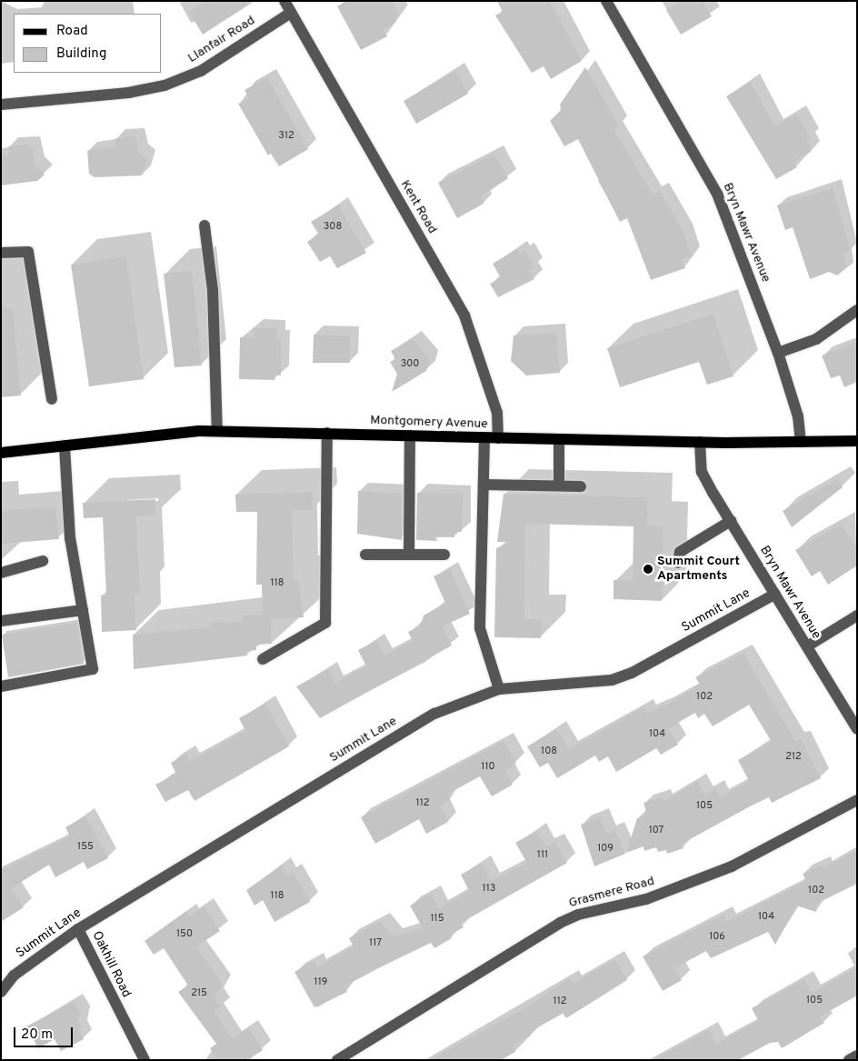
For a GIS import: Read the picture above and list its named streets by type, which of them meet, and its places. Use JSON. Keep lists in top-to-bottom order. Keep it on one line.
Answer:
{"streets":{"main road":["Montgomery Avenue"],"street":["Llanfair Road","Kent Road","Bryn Mawr Avenue","Summit Lane","Grasmere Road","Oakhill Road"]},"crossings":[["Llanfair Road","Kent Road"],["Kent Road","Montgomery Avenue"],["Bryn Mawr Avenue","Montgomery Avenue"],["Bryn Mawr Avenue","Summit Lane"],["Summit Lane","Oakhill Road"]],"places":["Summit Court Apartments"],"house_numbers":["312","308","300","118","102","104","108","212","110","112","105","107","155","109","111","113","102","118","104","115","150","106","117","119","215","105","112"],"legend":["Road","Building"],"scale_bar":"20 m"}
